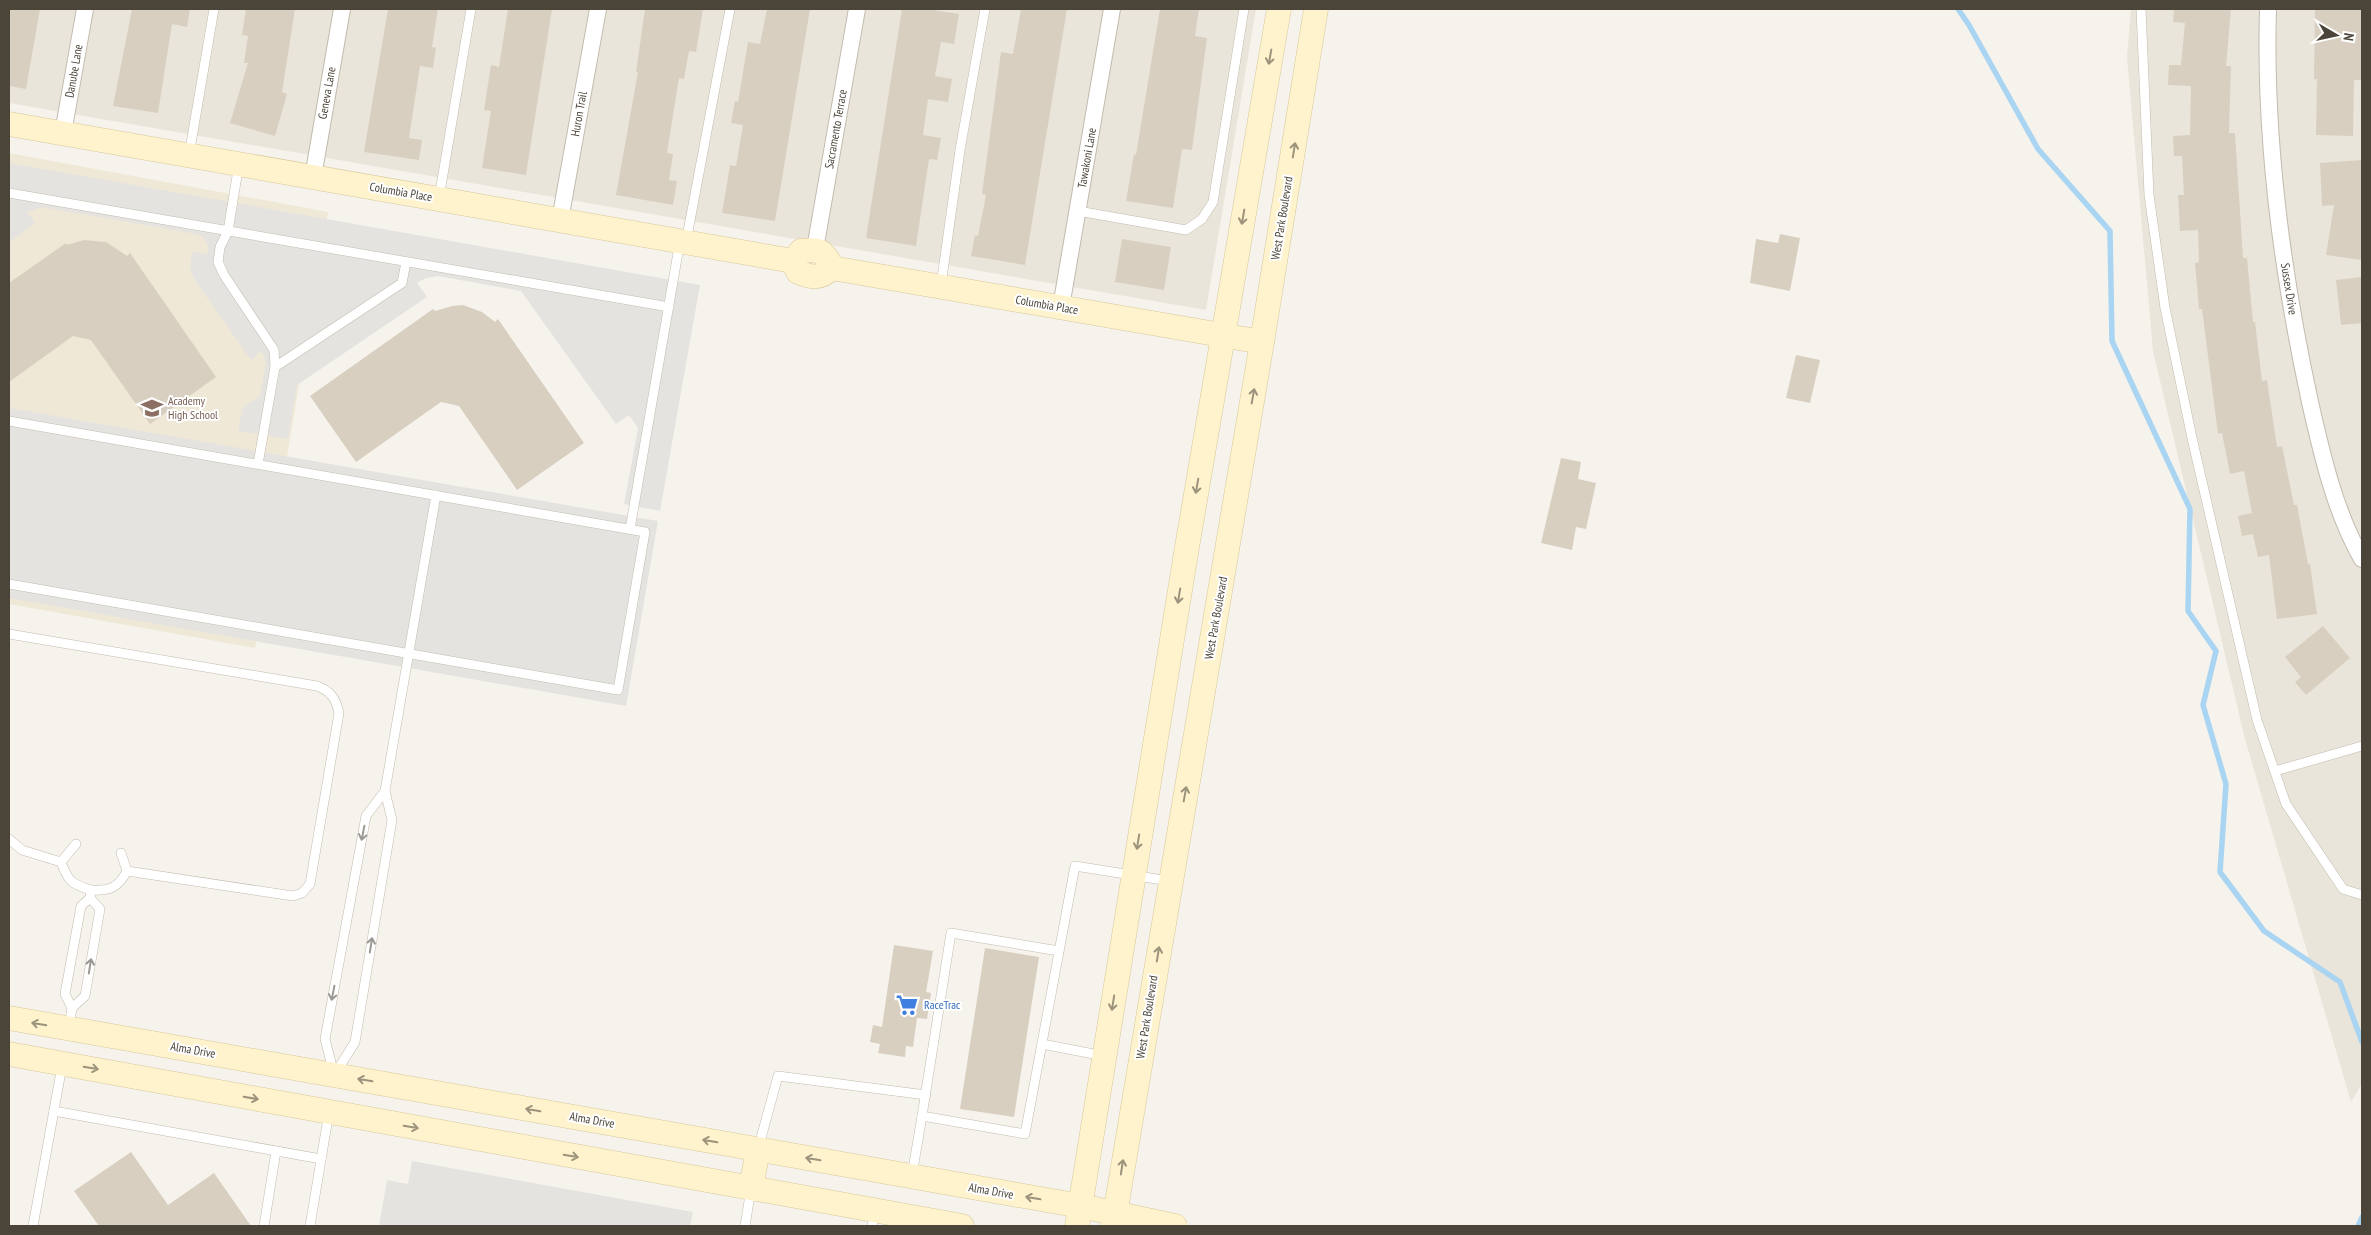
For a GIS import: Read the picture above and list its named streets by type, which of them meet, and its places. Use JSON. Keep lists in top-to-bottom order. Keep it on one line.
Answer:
{"streets":{"main road":["Columbia Place","West Park Boulevard","Alma Drive"],"street":["Danube Lane","Geneva Lane","Huron Trail","Sacramento Terrace","Tawakoni Lane","Sussex Drive"]},"crossings":[["Danube Lane","Columbia Place"],["Geneva Lane","Columbia Place"],["Huron Trail","Columbia Place"],["Sacramento Terrace","Columbia Place"],["Tawakoni Lane","Columbia Place"],["Columbia Place","West Park Boulevard"],["West Park Boulevard","Alma Drive"]],"places":{"school or university":["Academy High School"],"supermarket":["RaceTrac"]},"north":"right"}
